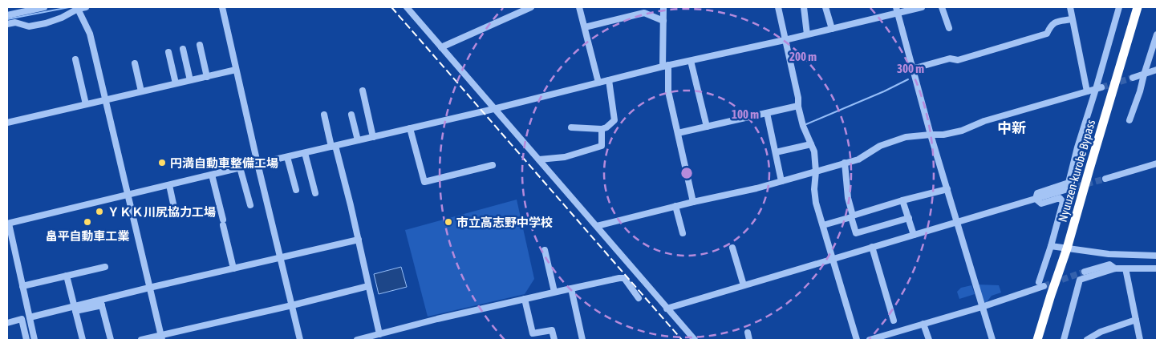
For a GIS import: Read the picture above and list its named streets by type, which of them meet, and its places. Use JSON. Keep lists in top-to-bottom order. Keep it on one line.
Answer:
{"streets":{"highway":["Nyuuzen-kurobe Bypass"]},"districts":["中新"],"places":["円満自動車整備工場","ＹＫＫ川尻協力工場","畠平自動車工業","市立高志野中学校"],"rings":["200 m","300 m","100 m"]}
